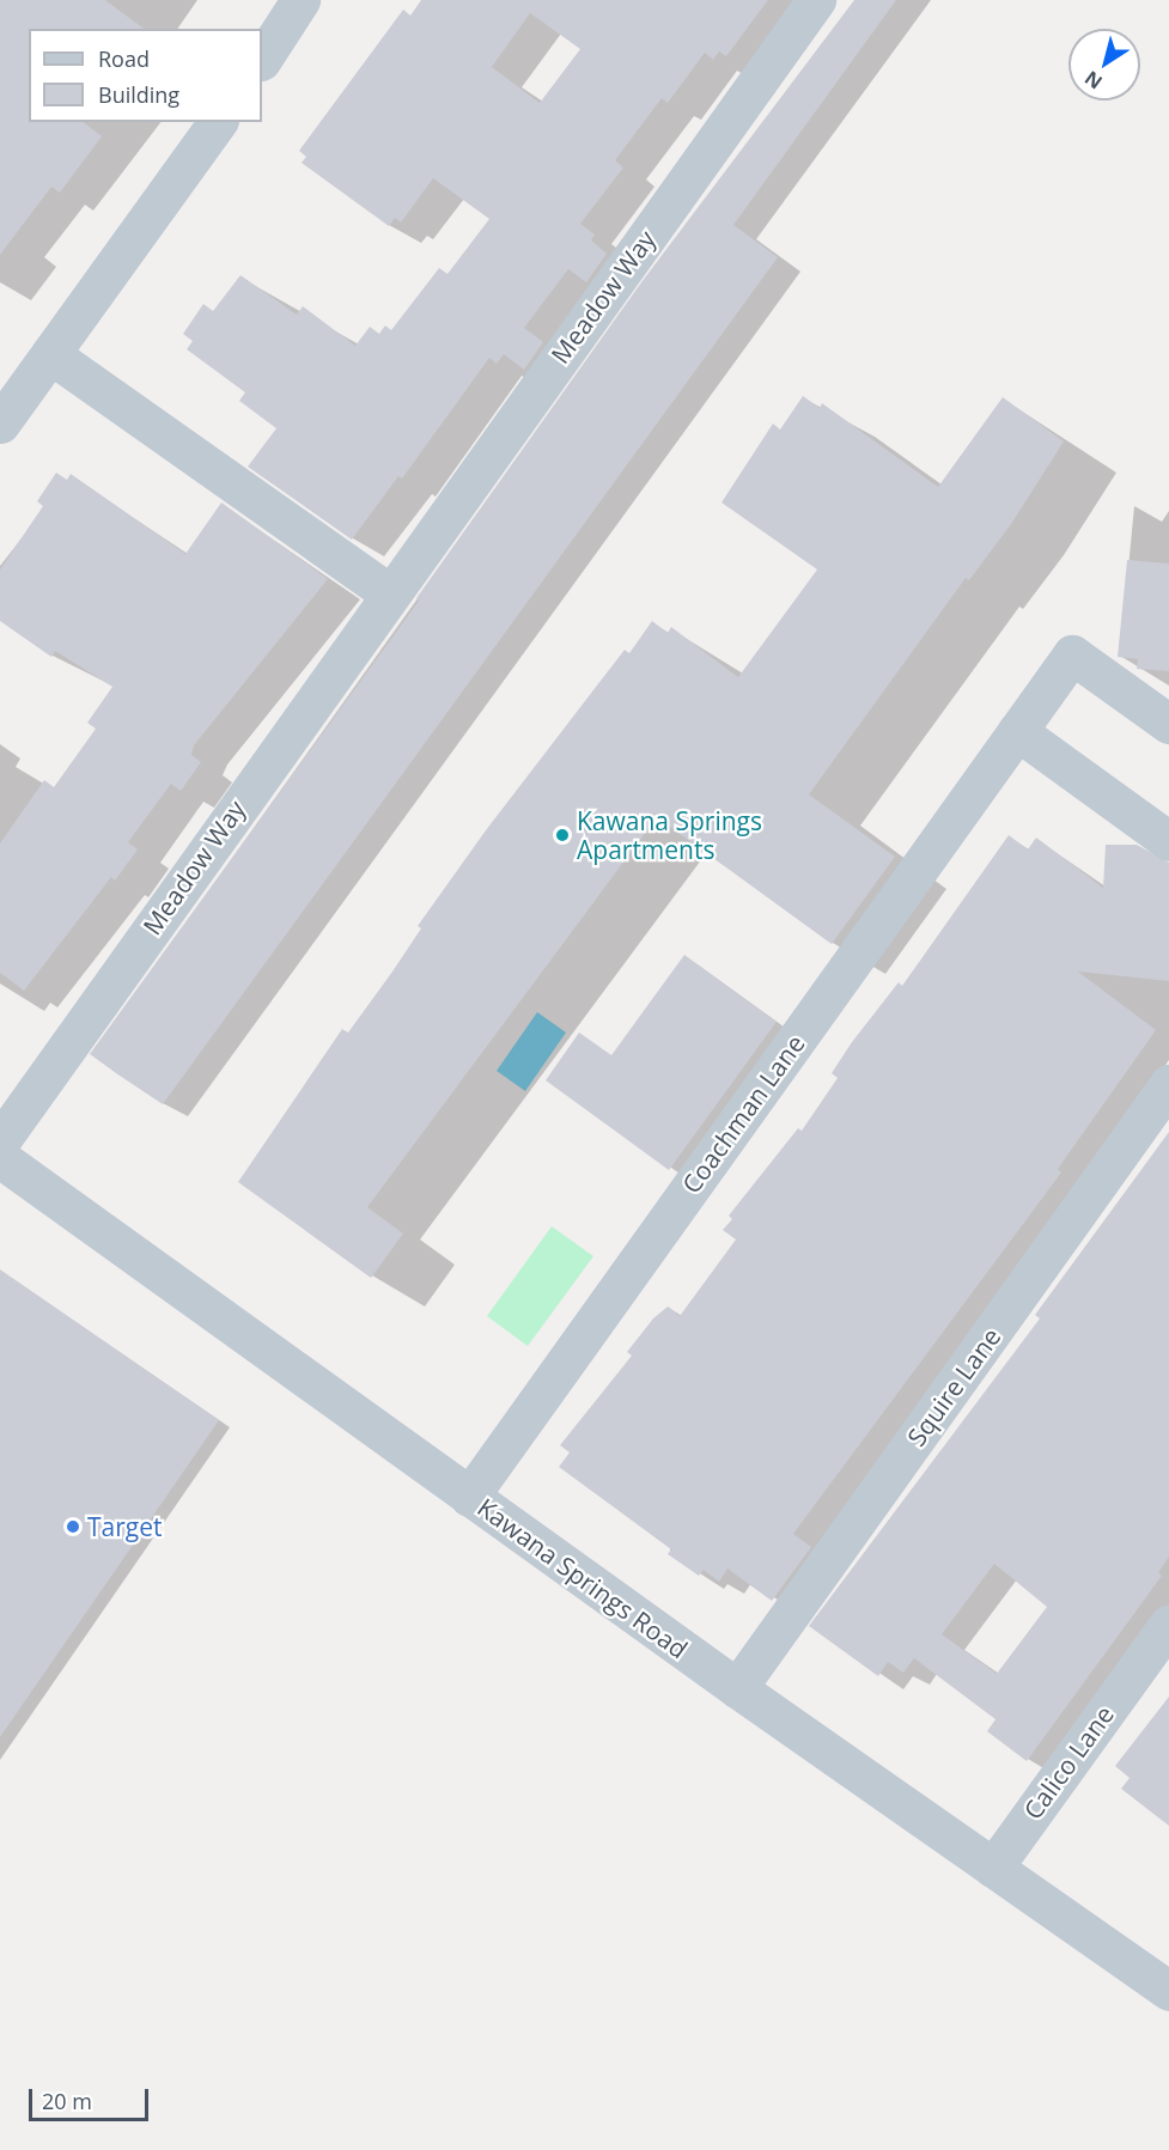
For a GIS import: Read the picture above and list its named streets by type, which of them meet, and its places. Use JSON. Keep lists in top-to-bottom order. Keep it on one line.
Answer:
{"streets":{"street":["Meadow Way","Coachman Lane","Squire Lane","Kawana Springs Road","Calico Lane"]},"crossings":[["Coachman Lane","Kawana Springs Road"],["Squire Lane","Kawana Springs Road"],["Kawana Springs Road","Calico Lane"]],"places":["Kawana Springs Apartments","Target"],"legend":["Road","Building"],"scale_bar":"20 m","north":"bottom left"}
